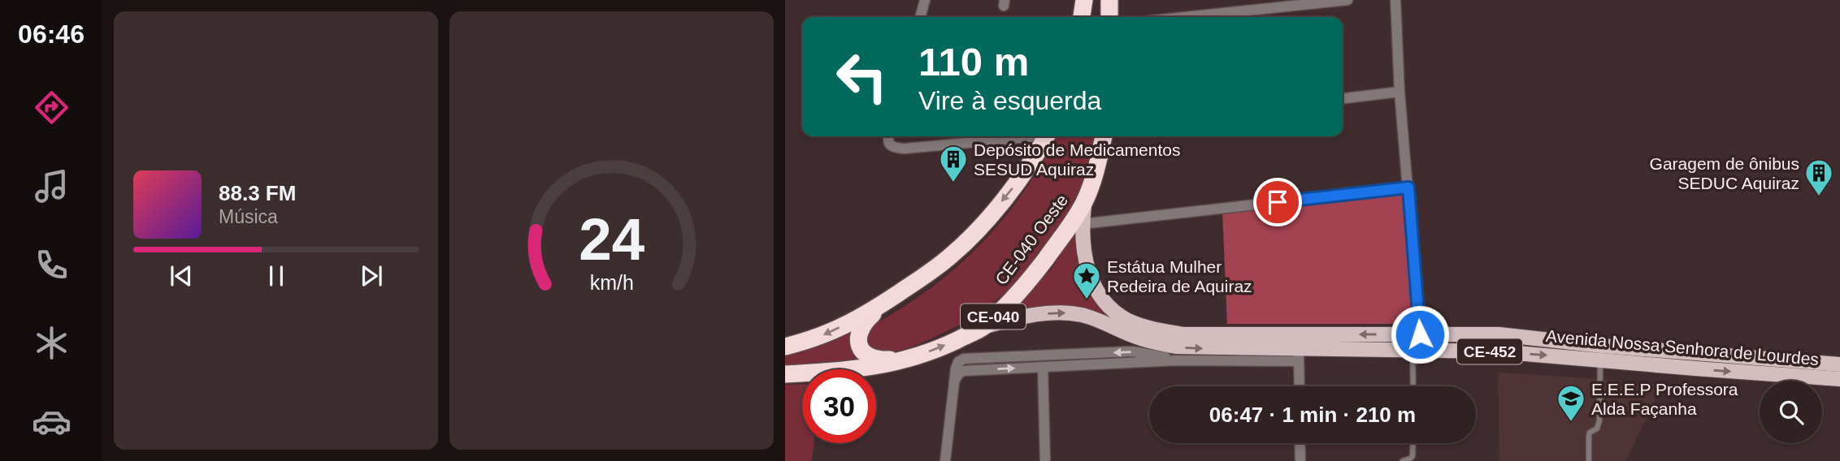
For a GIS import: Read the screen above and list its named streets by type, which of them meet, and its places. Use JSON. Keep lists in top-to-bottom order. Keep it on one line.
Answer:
{"streets":{"highway":["CE-040 Oeste","CE-040"],"main road":["Avenida Nossa Senhora de Lourdes","CE-452"]},"crossings":[["CE-040 Oeste","Avenida Nossa Senhora de Lourdes"],["CE-040 Oeste","CE-452"],["Avenida Nossa Senhora de Lourdes","CE-452"]],"places":{"building":["Depósito de Medicamentos SESUD Aquiraz","Garagem de ônibus SEDUC Aquiraz"],"place":["Estátua Mulher Redeira de Aquiraz"],"school or university":["E.E.E.P Professora Alda Façanha"]},"page":{"tabs":"06:46","turn":["110 m","Vire à esquerda"],"song":["88.3 FM","Música"],"limit":"30","trip":"06:47 · 1 min · 210 m","gauge":["24","km/h"]}}
